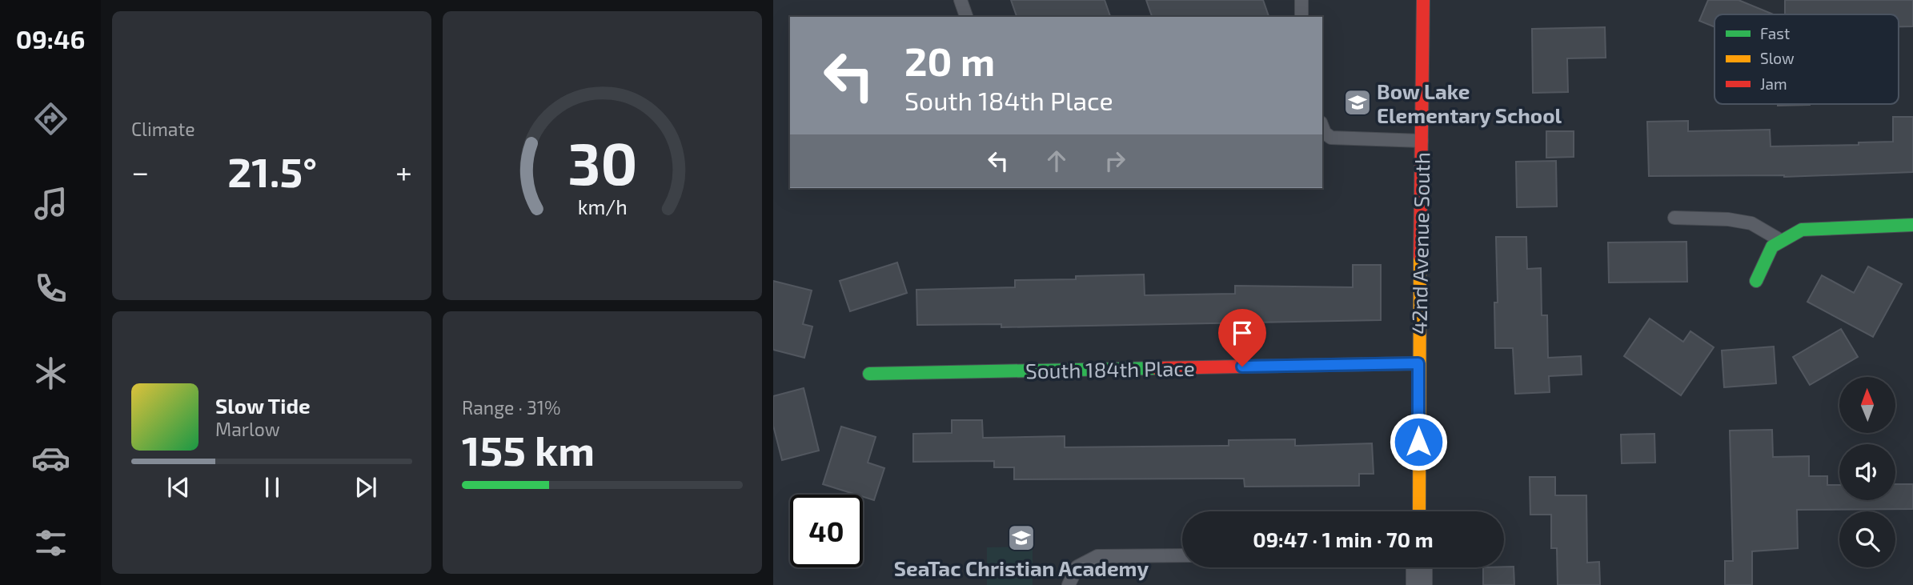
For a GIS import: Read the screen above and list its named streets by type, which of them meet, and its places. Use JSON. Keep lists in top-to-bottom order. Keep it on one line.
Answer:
{"streets":{"street":["42nd Avenue South","South 184th Place"]},"crossings":[["42nd Avenue South","South 184th Place"]],"places":{"school or university":["Bow Lake Elementary School","SeaTac Christian Academy"]},"legend":["Fast","Slow","Jam"],"north":"top","page":{"tabs":"09:46","tile":["Climate",["Range · 31%","155 km"]],"turn":["20 m","South 184th Place"],"heat":["−","21.5°","+"],"song":["Slow Tide","Marlow"],"limit":"40","trip":"09:47 · 1 min · 70 m","gauge":["30","km/h"]}}
